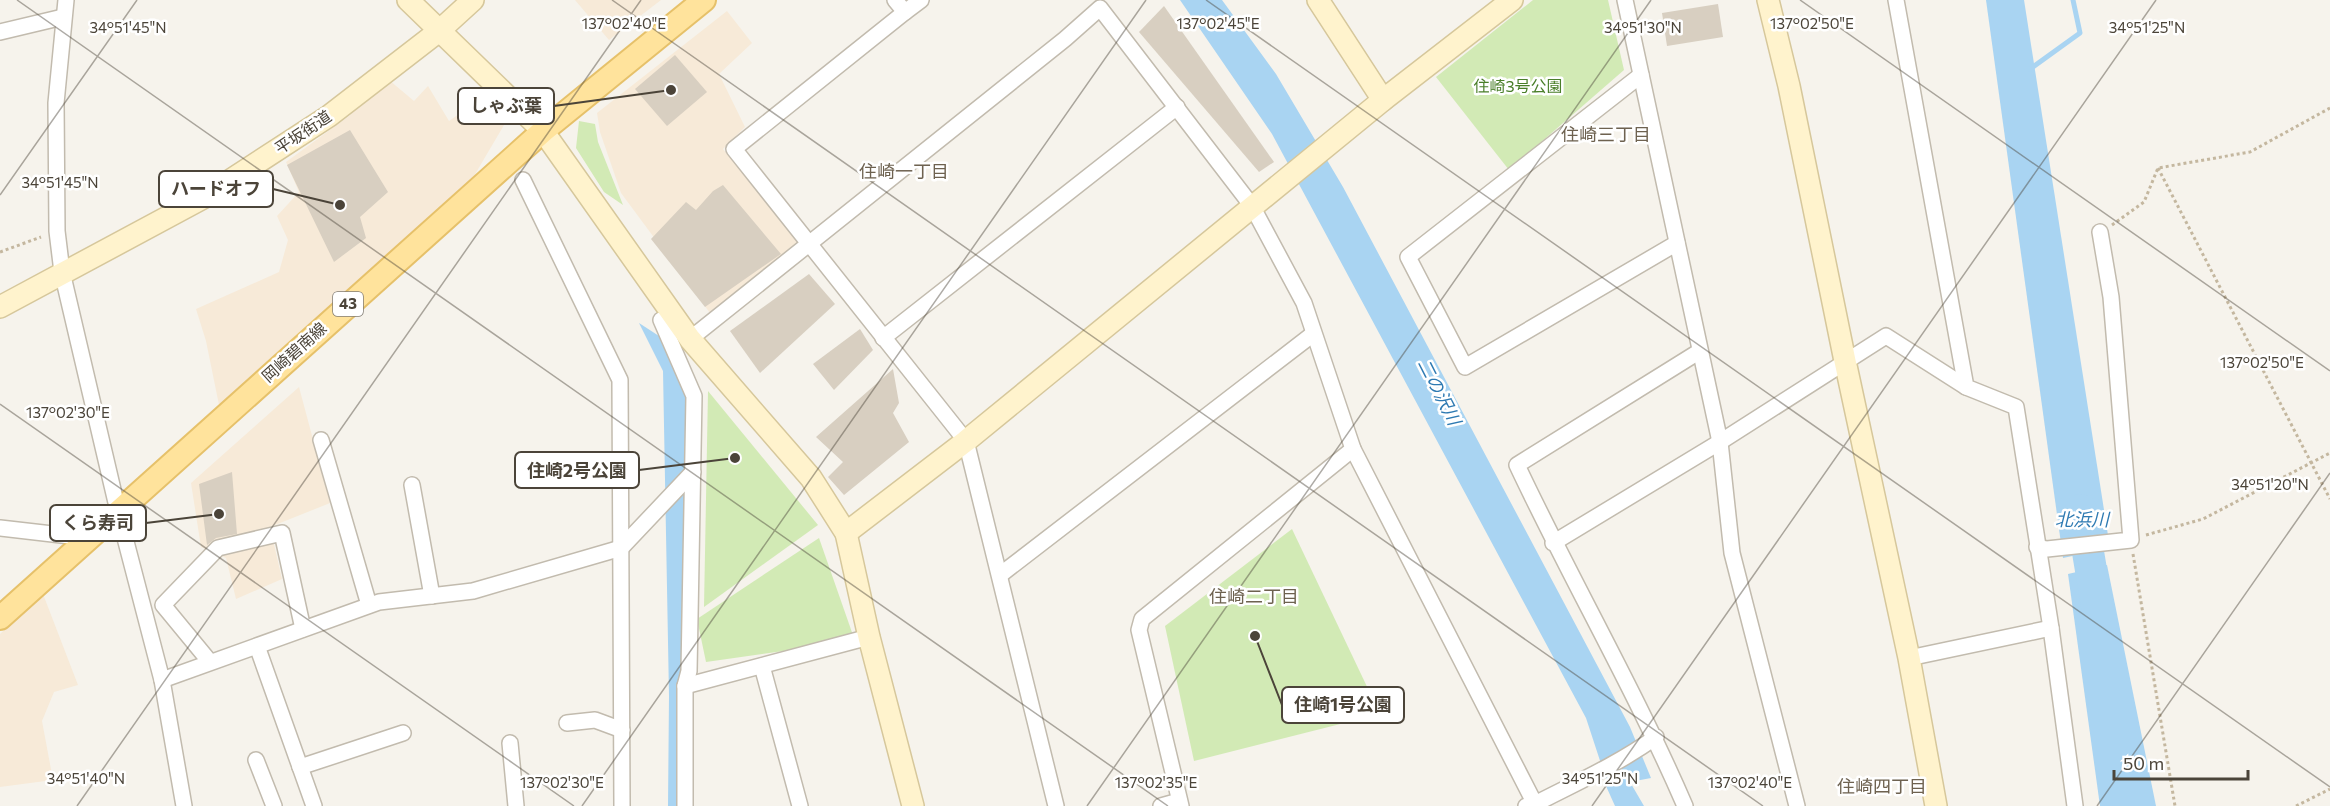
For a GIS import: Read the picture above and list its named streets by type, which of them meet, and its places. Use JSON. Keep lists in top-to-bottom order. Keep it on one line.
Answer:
{"streets":{"main road":["43","岡崎碧南線"],"street":["平坂街道"]},"districts":["住崎三丁目","住崎一丁目","住崎二丁目","住崎四丁目"],"water":["二の沢川","北浜川"],"parks":["住崎3号公園"],"places":["しゃぶ葉","ハードオフ","住崎2号公園","くら寿司","住崎1号公園"],"scale_bar":"50 m","coordinates":["137°02'40\"E","137°02'45\"E","137°02'50\"E","34°51'45\"N","34°51'30\"N","34°51'25\"N","137°02'30\"E","34°51'20\"N","34°51'40\"N","137°02'35\"E"]}
